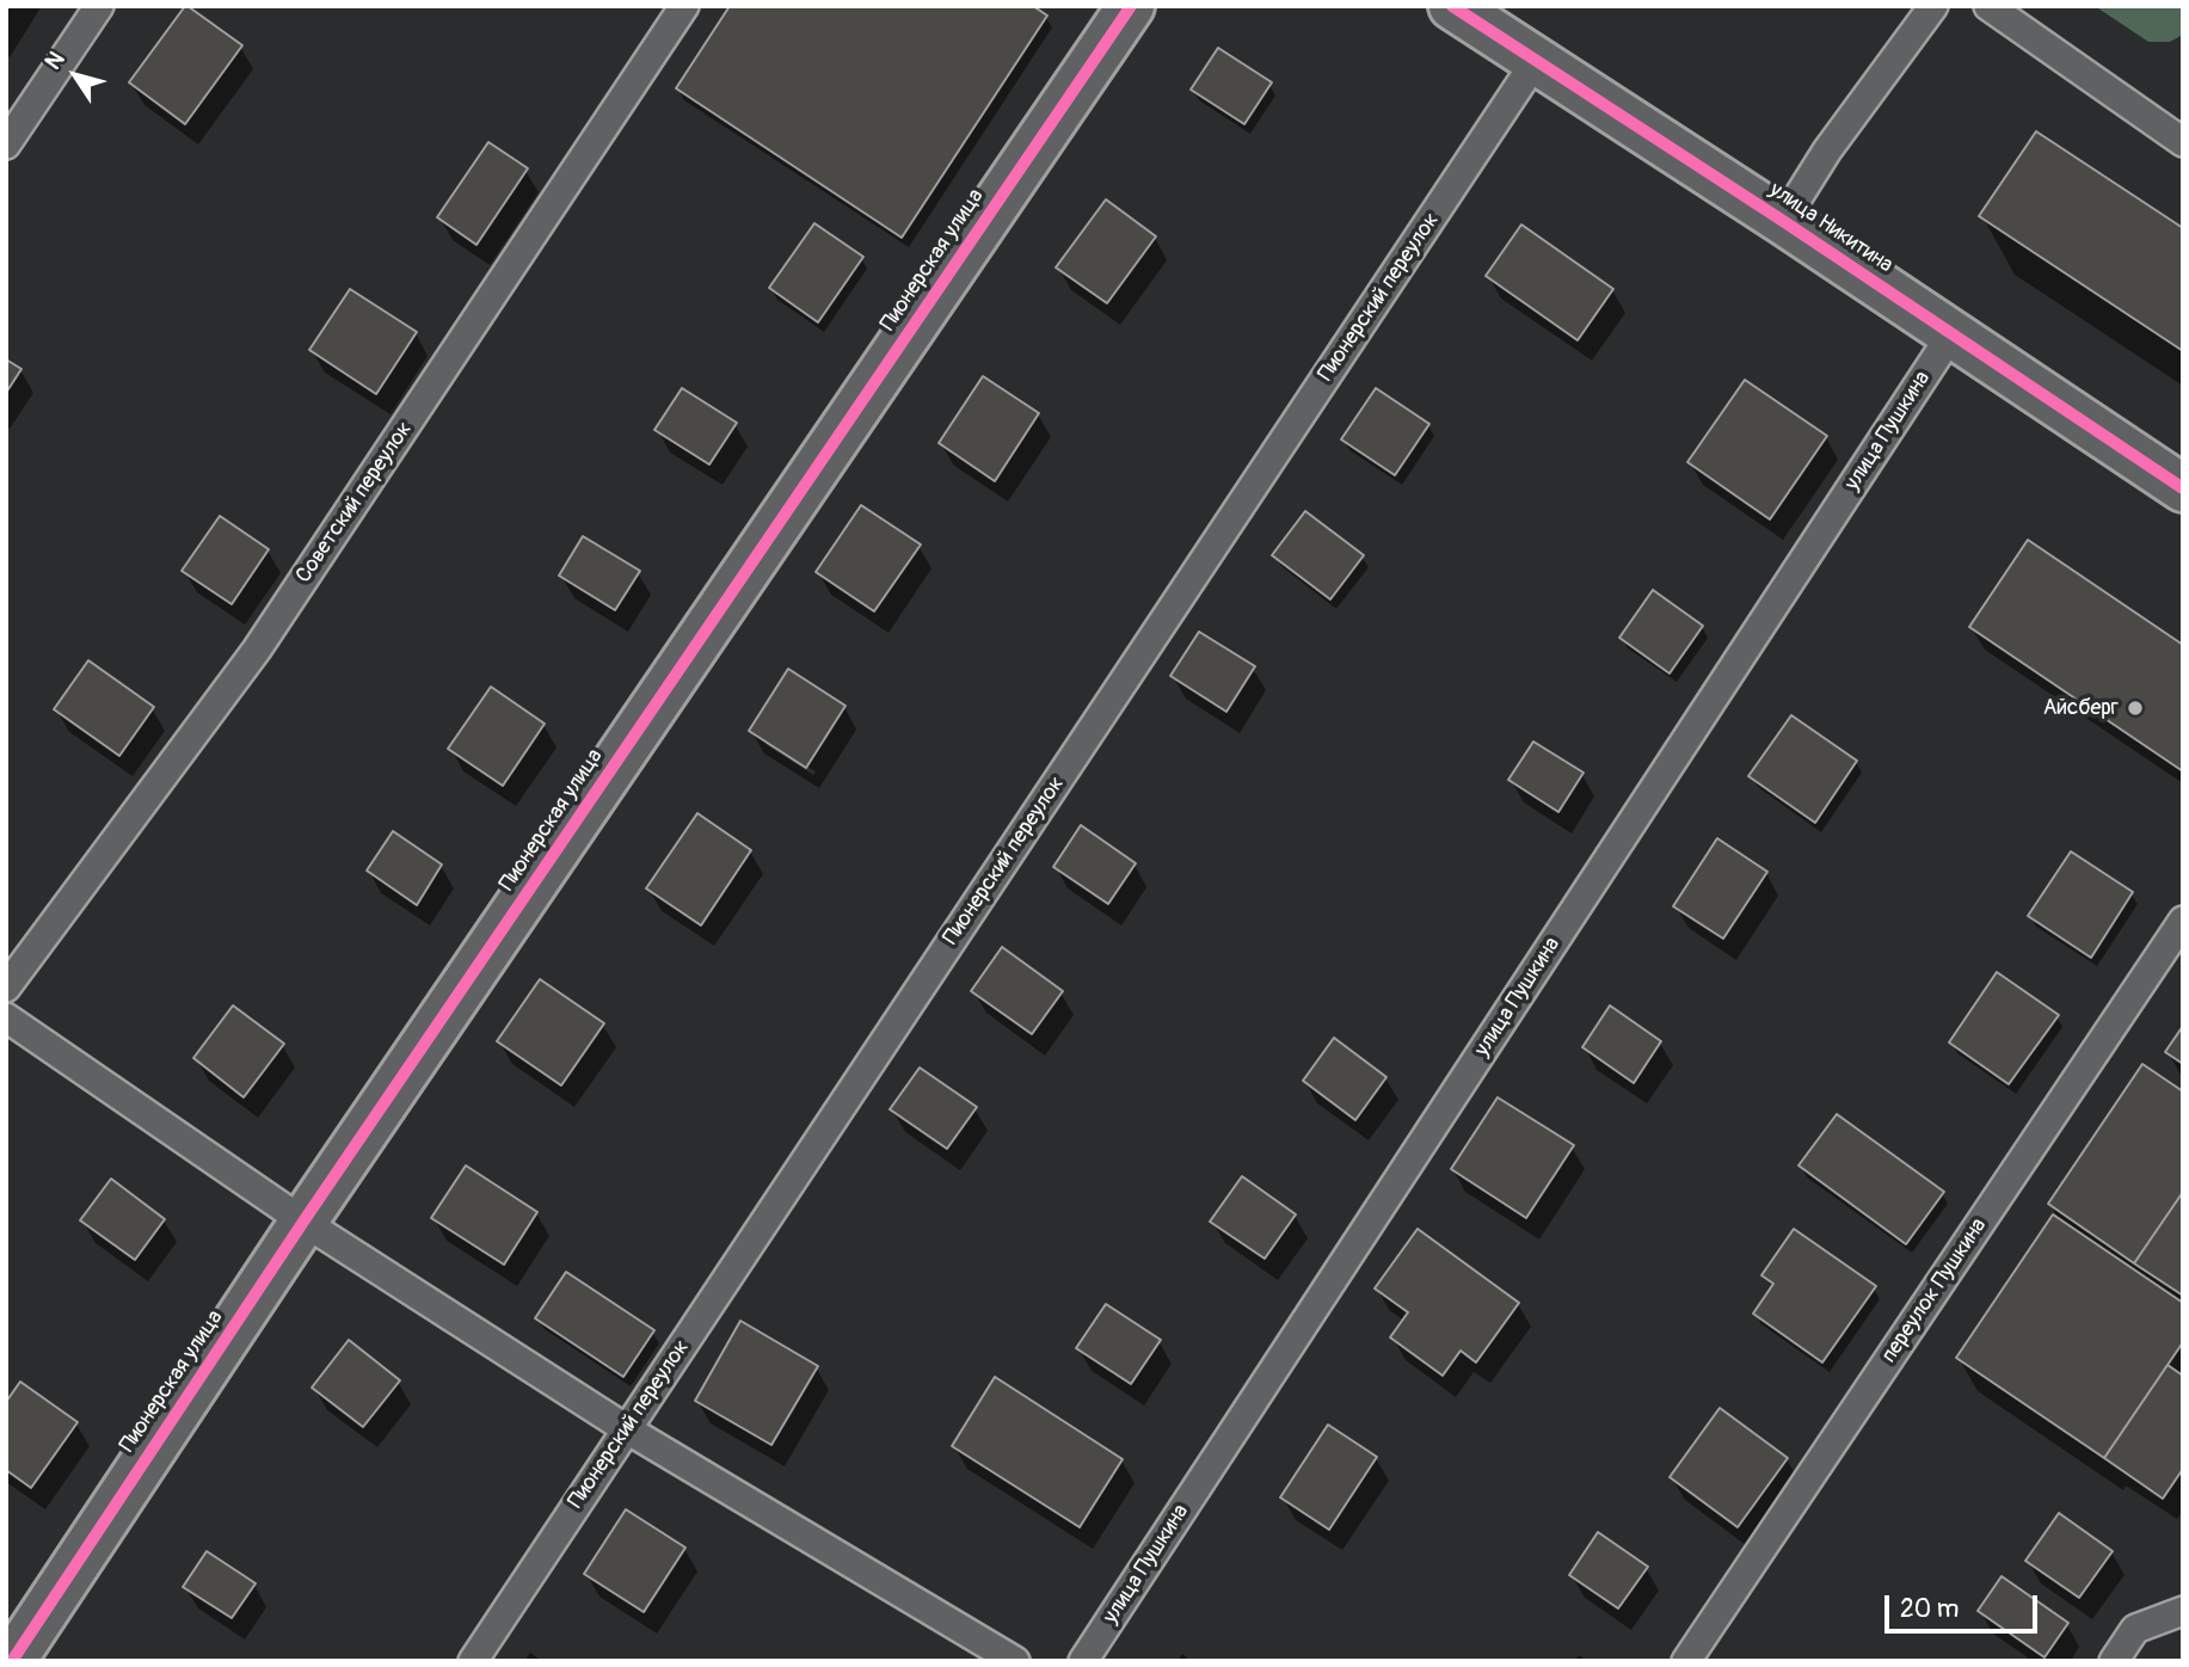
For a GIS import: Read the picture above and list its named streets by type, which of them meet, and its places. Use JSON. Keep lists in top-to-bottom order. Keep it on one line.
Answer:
{"streets":{"street":["улица Никитина","Пионерская улица"],"lane":["Пионерский переулок","улица Пушкина","Советский переулок","переулок Пушкина"]},"crossings":[["улица Никитина","Пионерский переулок"],["улица Никитина","улица Пушкина"]],"places":["Айсберг"],"scale_bar":"20 m","north":"top left"}
